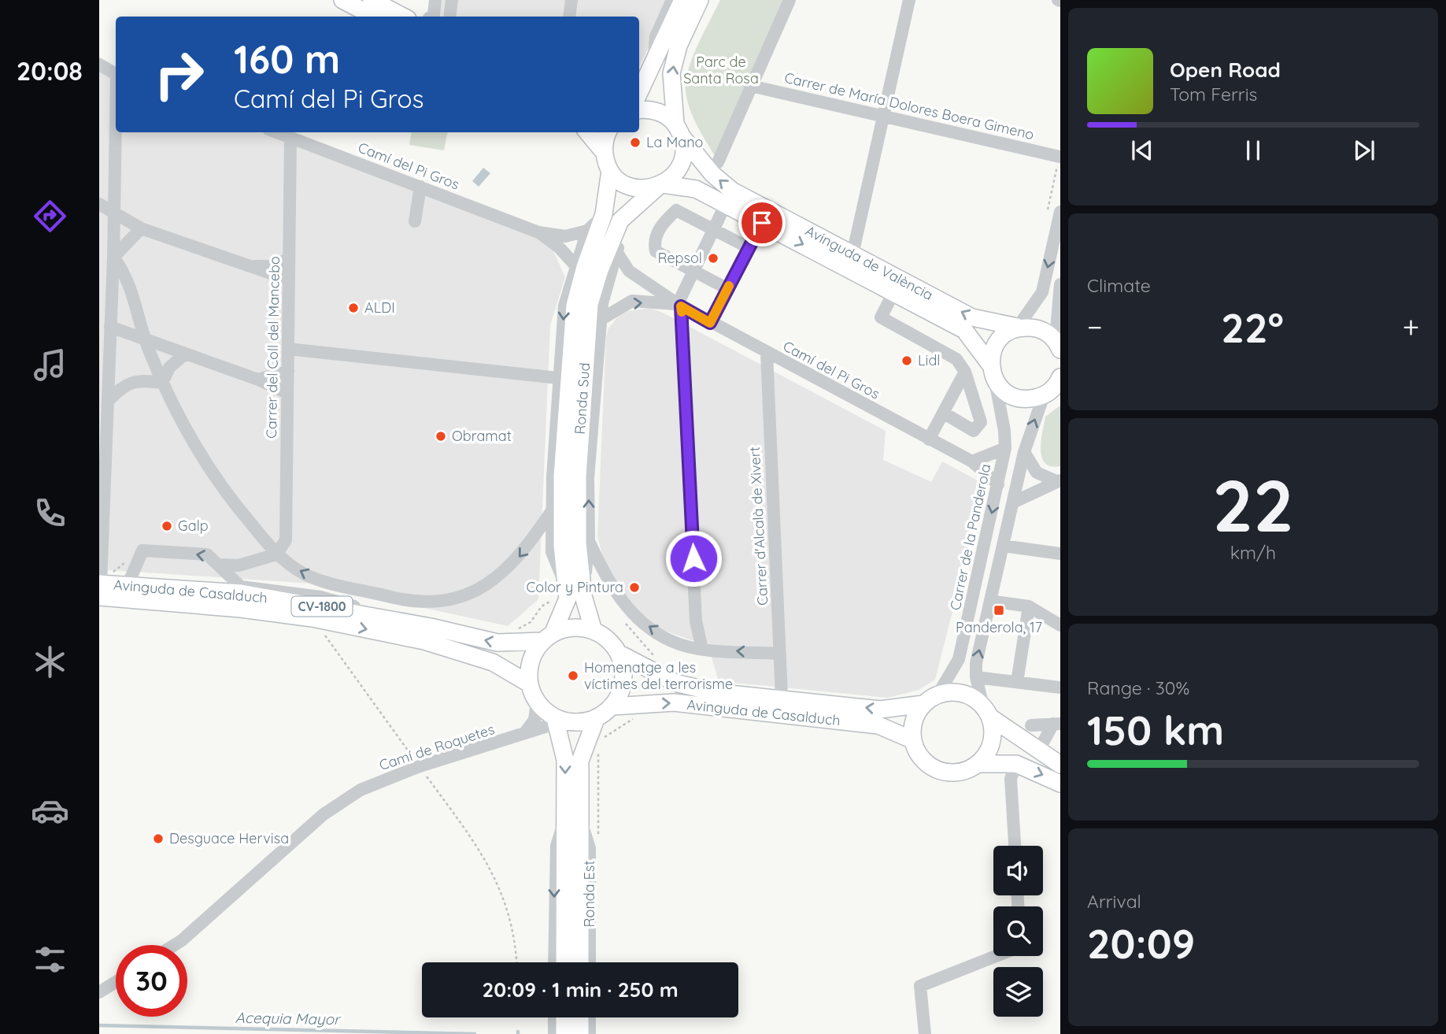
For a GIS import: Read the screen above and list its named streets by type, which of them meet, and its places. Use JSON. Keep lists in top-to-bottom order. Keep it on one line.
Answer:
{"streets":{"main road":["Avinguda de València","Ronda Sud","Avinguda de Casalduch","CV-1800","Ronda Est"],"street":["Carrer de María Dolores Boera Gimeno","Camí del Pi Gros","Carrer del Coll del Mancebo","Carrer d'Alcalà de Xivert","Carrer de la Panderola","Camí de Roquetes"]},"crossings":[["Camí del Pi Gros","Carrer del Coll del Mancebo"],["Camí del Pi Gros","Ronda Sud"],["Camí del Pi Gros","Carrer d'Alcalà de Xivert"],["Camí del Pi Gros","Carrer de la Panderola"],["Avinguda de València","Ronda Sud"],["Avinguda de València","Carrer de la Panderola"],["Ronda Sud","Avinguda de Casalduch"],["Ronda Sud","Camí de Roquetes"],["Ronda Sud","Ronda Est"],["Carrer d'Alcalà de Xivert","Avinguda de Casalduch"],["Carrer de la Panderola","Avinguda de Casalduch"],["Avinguda de Casalduch","Camí de Roquetes"],["Avinguda de Casalduch","Ronda Est"],["Camí de Roquetes","Ronda Est"]],"water":["Acequia Mayor"],"parks":["Parc de Santa Rosa"],"places":{"other":["La Mano","Repsol","ALDI","Lidl","Obramat","Galp","Color y Pintura","Homenatge a les víctimes del terrorisme","Desguace Hervisa"],"transit":["Panderola, 17"]},"page":{"tabs":"20:08","turn":["160 m","Camí del Pi Gros"],"song":["Open Road","Tom Ferris"],"tile":["Climate",["22","km/h"],["Range · 30%","150 km"],["Arrival","20:09"]],"heat":["−","22°","+"],"limit":"30","trip":"20:09 · 1 min · 250 m"}}
